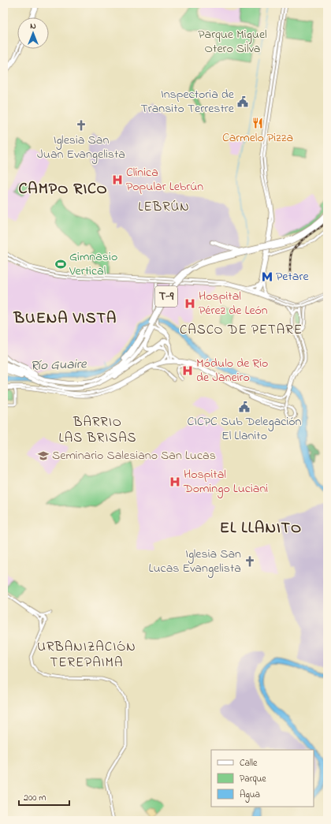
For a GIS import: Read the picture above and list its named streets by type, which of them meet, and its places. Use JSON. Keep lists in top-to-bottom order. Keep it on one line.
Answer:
{"streets":{"highway":["T-9"]},"districts":["CAMPO RICO","LEBRÚN","BUENA VISTA","CASCO DE PETARE","BARRIO LAS BRISAS","EL LLANITO","URBANIZACIÓN TEREPAIMA"],"water":["Río Guaire"],"parks":["Parque Miguel Otero Silva"],"places":{"public building":["Inspectoria de Transito Terrestre","CICPC Sub Delegación El Llanito"],"restaurant":["Carmelo Pizza"],"church":["Iglesia San Juan Evangelista","Iglesia San Lucas Evangelista"],"hospital":["Clínica Popular Lebrún","Hospital Pérez de León","Módulo de Río de Janeiro","Hospital Domingo Luciani"],"sports":["Gimnasio Vertical"],"metro station":["Petare"],"school or university":["Seminario Salesiano San Lucas"]},"legend":["Calle","Parque","Agua"],"scale_bar":"200 m","north":"top"}
